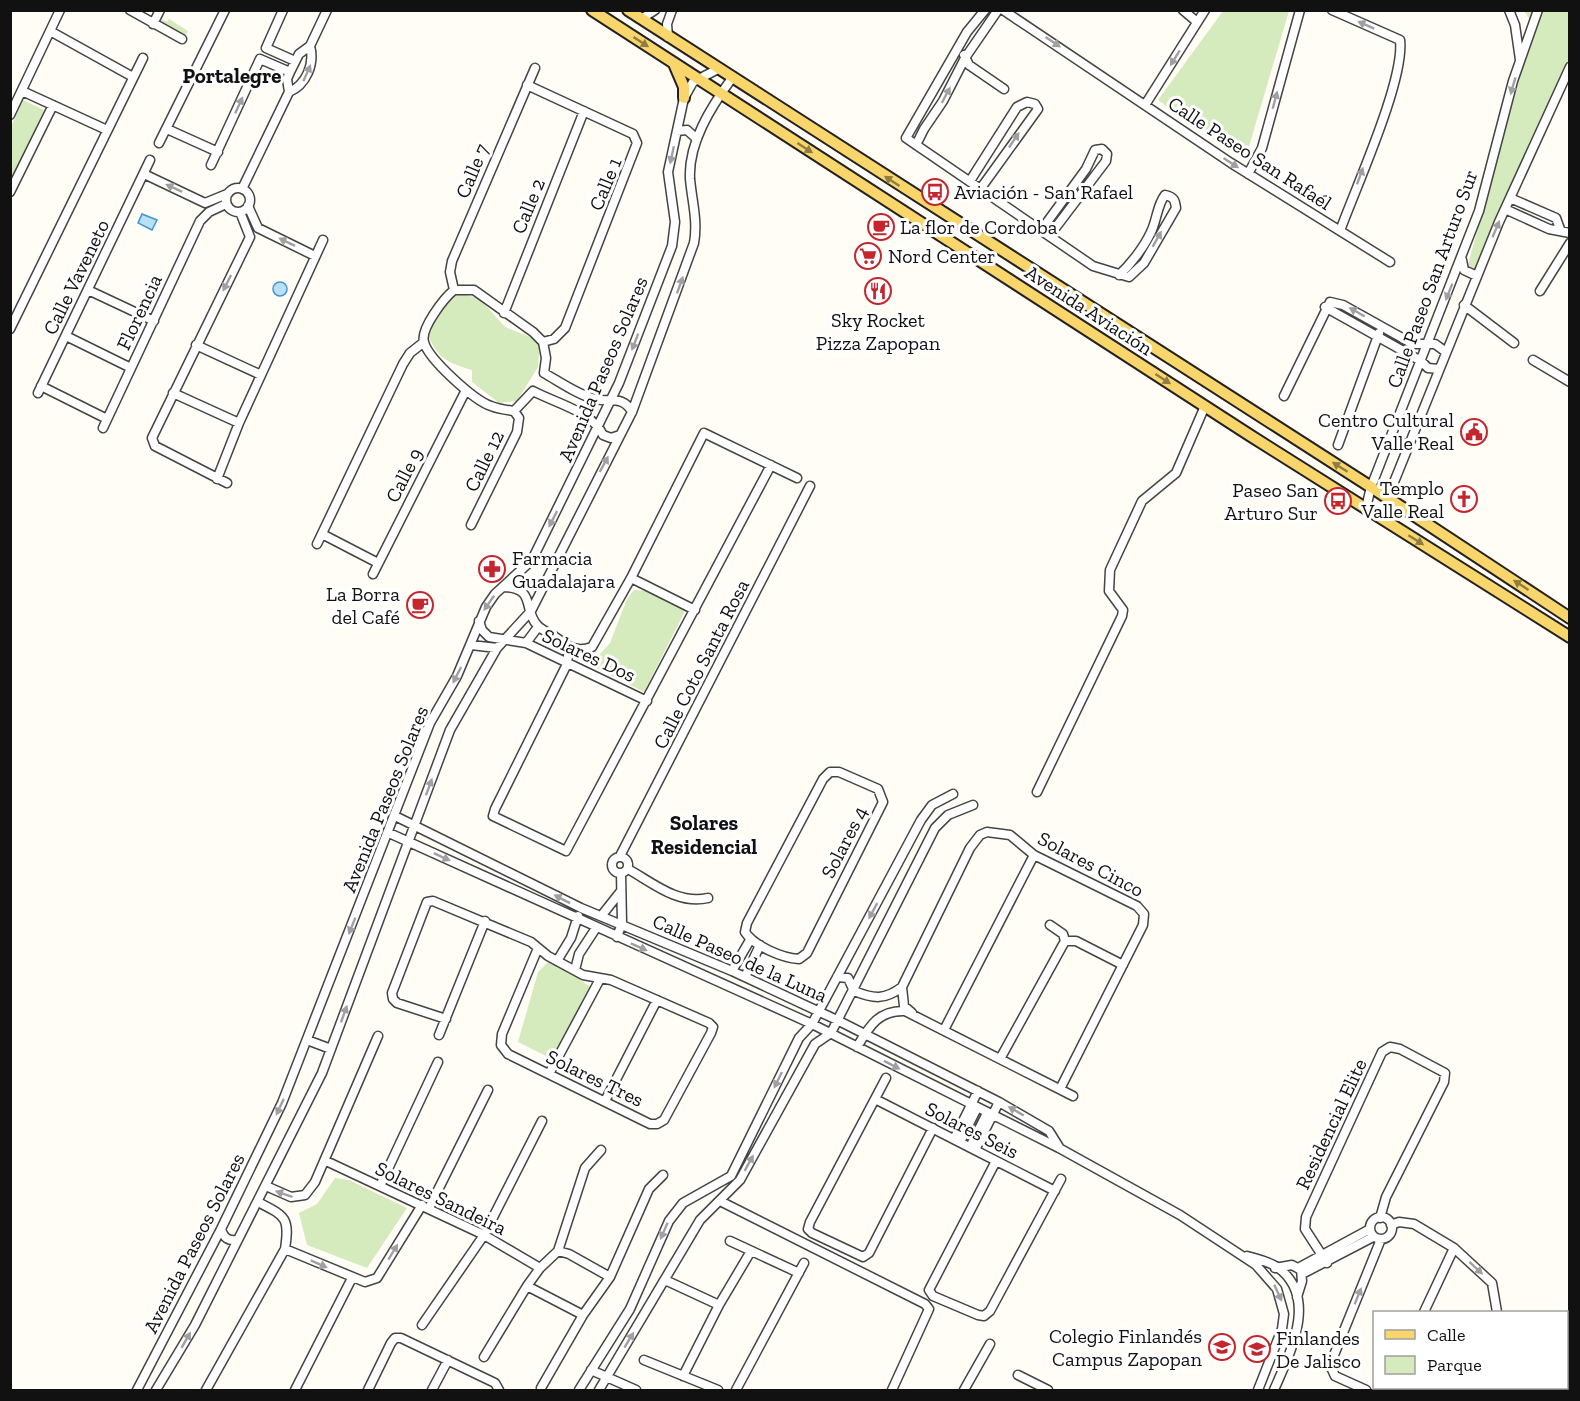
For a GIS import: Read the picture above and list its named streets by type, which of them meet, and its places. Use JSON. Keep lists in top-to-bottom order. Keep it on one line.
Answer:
{"streets":{"main road":["Avenida Aviación"],"street":["Calle Paseo San Rafaél","Calle 7","Calle 1","Calle 2","Calle Vaveneto","Calle Paseo San Arturo Sur","Florencia","Avenida Paseos Solares","Calle 12","Calle 9","Solares Dos","Calle Coto Santa Rosa","Solares 4","Solares Cinco","Calle Paseo de la Luna","Solares Tres","Residencial Elite","Solares Seis","Solares Sandeira"]},"crossings":[["Calle 7","Calle 1"],["Calle 1","Calle 2"],["Calle Vaveneto","Florencia"],["Calle Paseo San Arturo Sur","Avenida Aviación"],["Avenida Aviación","Avenida Paseos Solares"],["Avenida Paseos Solares","Solares Dos"],["Avenida Paseos Solares","Calle Paseo de la Luna"],["Solares 4","Calle Paseo de la Luna"]],"districts":["Portalegre","Solares Residencial"],"places":{"bus stop":["Aviación - San Rafael","Paseo San Arturo Sur"],"cafe":["La flor de Cordoba","La Borra del Café"],"supermarket":["Nord Center"],"restaurant":["Sky Rocket Pizza Zapopan"],"public building":["Centro Cultural Valle Real"],"church":["Templo Valle Real"],"pharmacy":["Farmacia Guadalajara"],"school or university":["Colegio Finlandés Campus Zapopan","Finlandes De Jalisco"]},"legend":["Calle","Parque"]}
